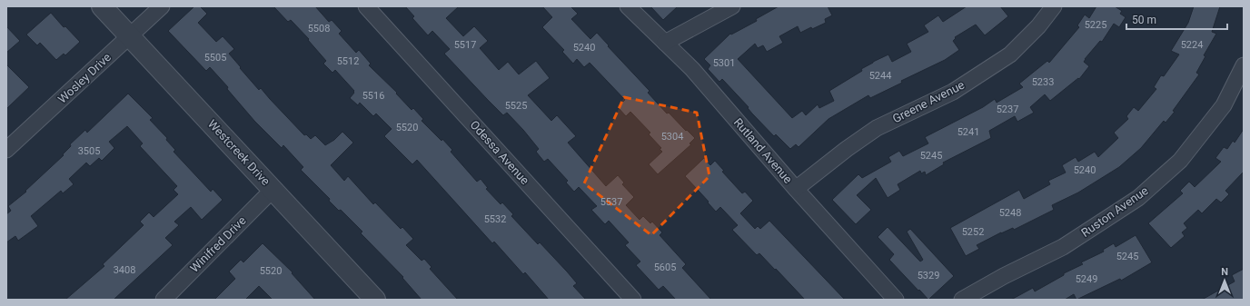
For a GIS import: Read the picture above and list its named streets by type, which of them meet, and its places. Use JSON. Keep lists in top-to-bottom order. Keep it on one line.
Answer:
{"streets":{"street":["Wosley Drive","Greene Avenue","Rutland Avenue","Westcreek Drive","Odessa Avenue","Ruston Avenue","Winifred Drive"]},"crossings":[["Wosley Drive","Westcreek Drive"],["Greene Avenue","Rutland Avenue"],["Westcreek Drive","Winifred Drive"]],"house_numbers":["5225","5508","5517","5224","5240","5505","5512","5301","5244","5233","5516","5525","5237","5520","5241","5304","3505","5245","5240","5537","5248","5532","5252","5245","5605","3408","5520","5329","5249"],"scale_bar":"50 m","north":"top"}
